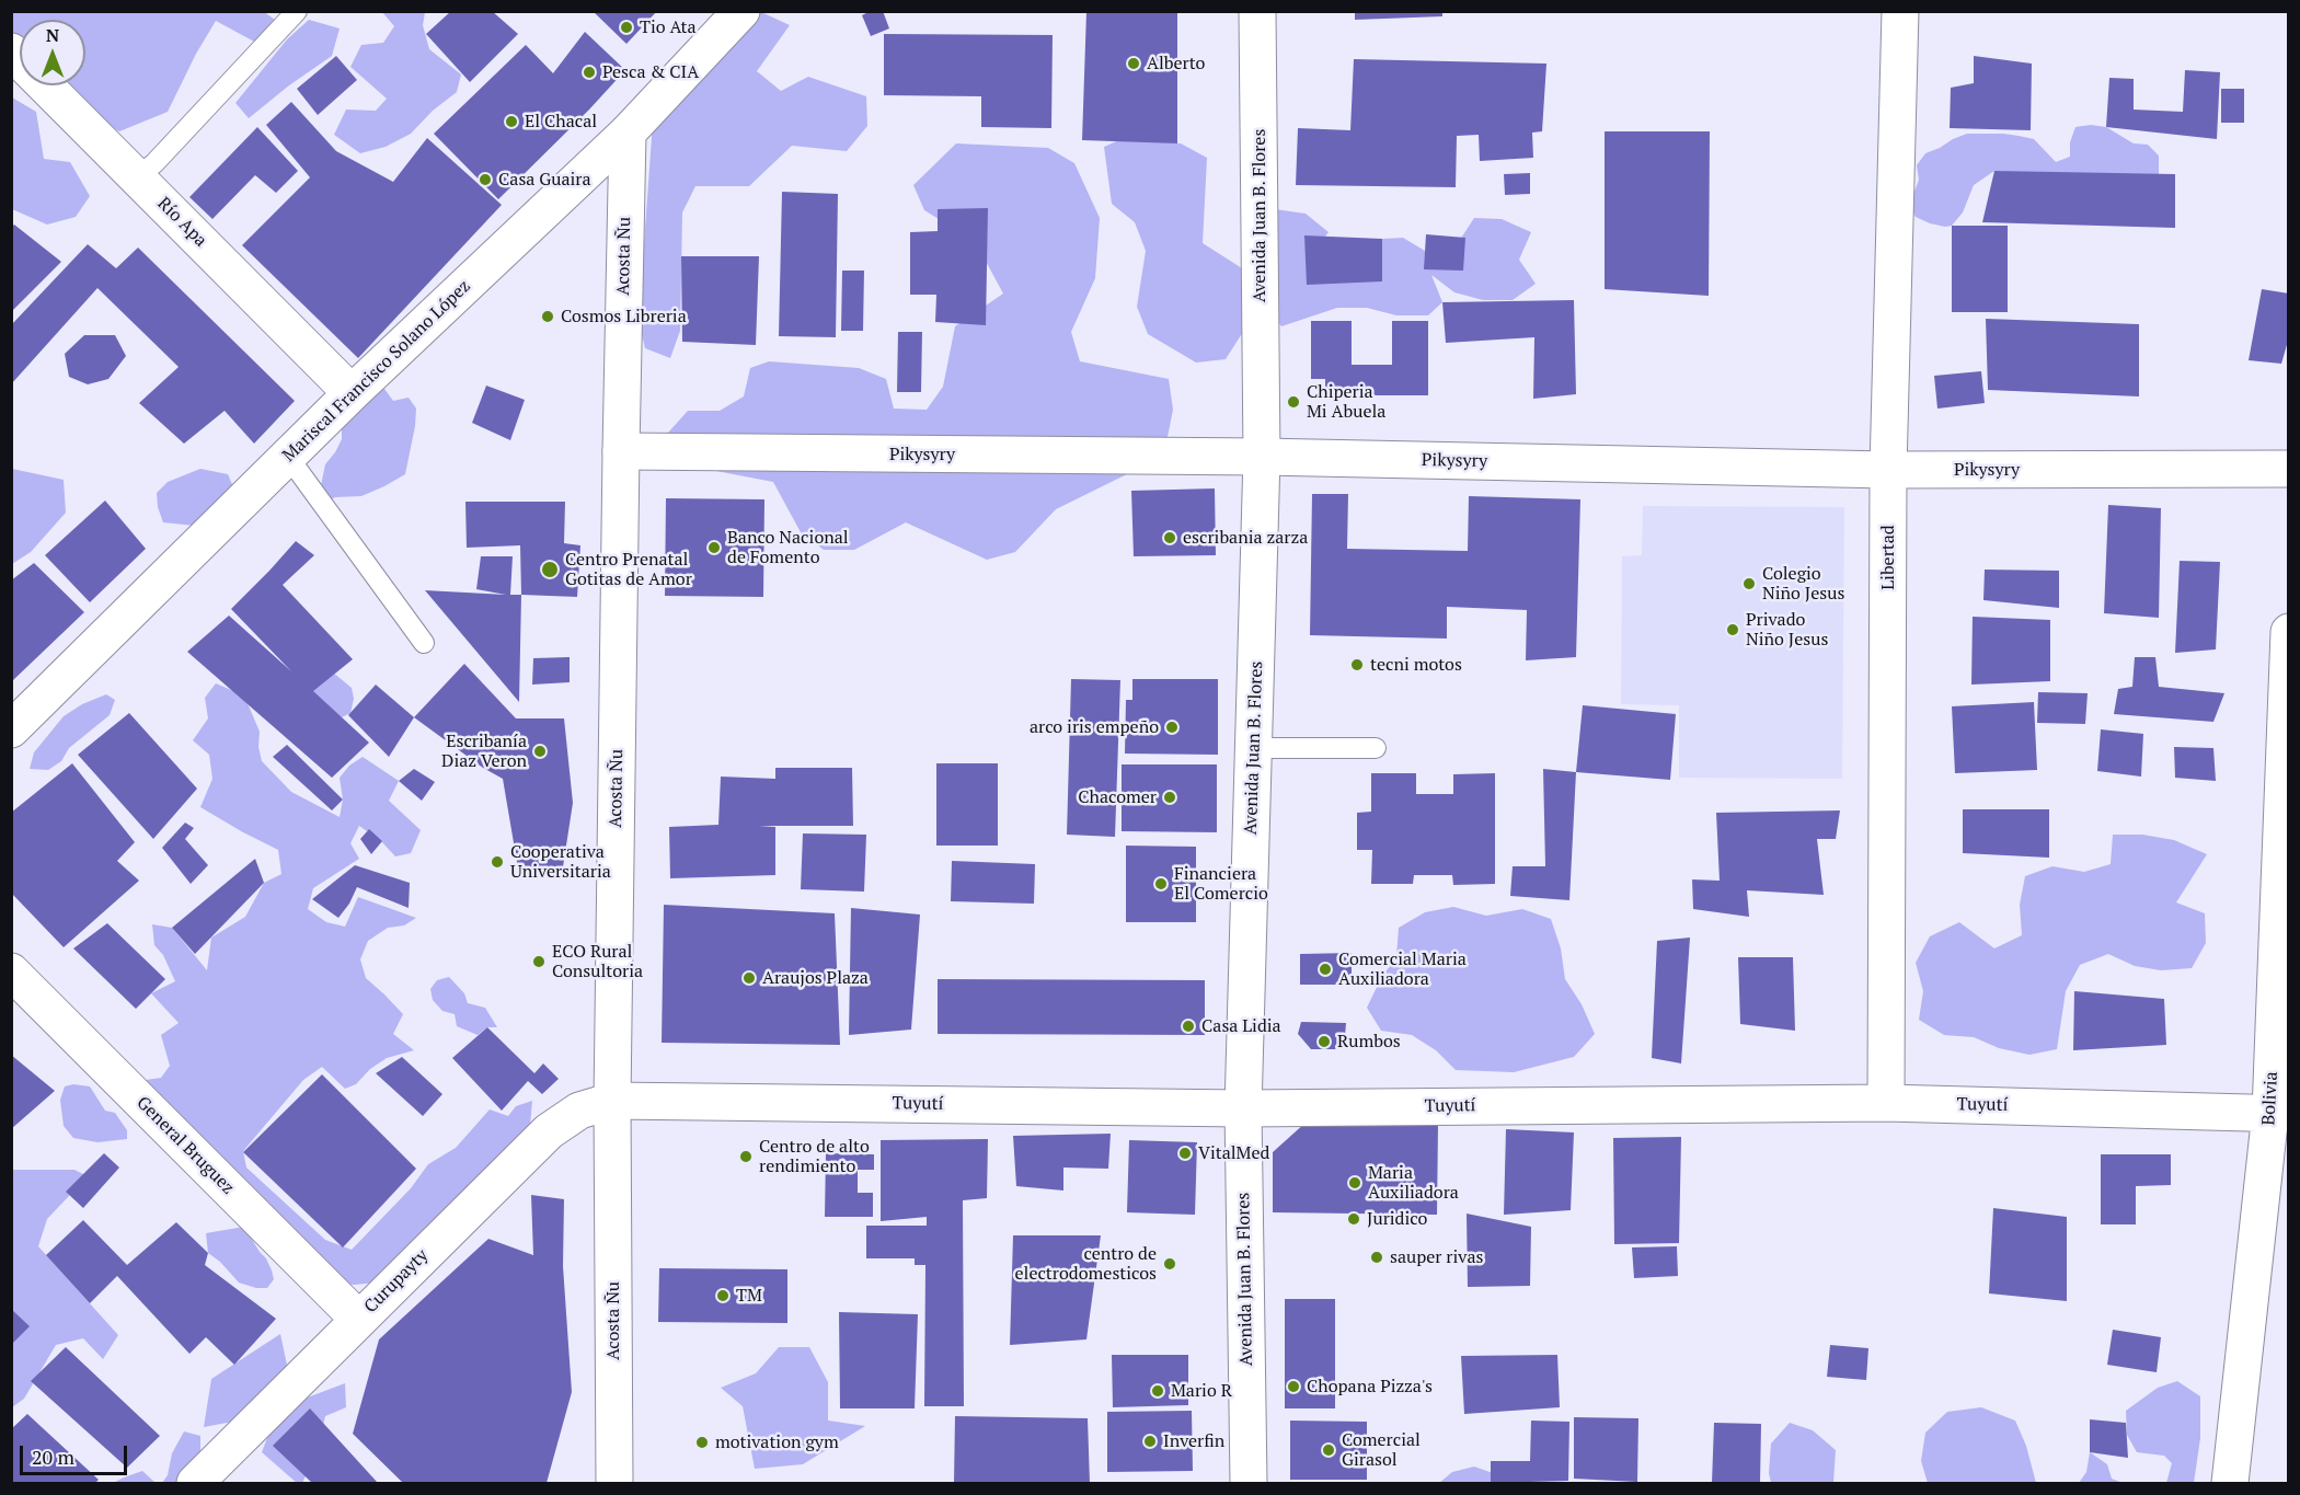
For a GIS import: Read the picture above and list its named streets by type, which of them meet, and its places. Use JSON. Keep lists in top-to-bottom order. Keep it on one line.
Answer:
{"streets":{"street":["Avenida Juan B. Flores","Río Apa","Acosta Ñu","Mariscal Francisco Solano López","Pikysyry","Libertad","Bolivia","Tuyutí","General Bruguez","Curupayty"]},"crossings":[["Avenida Juan B. Flores","Pikysyry"],["Avenida Juan B. Flores","Tuyutí"],["Río Apa","Mariscal Francisco Solano López"],["Acosta Ñu","Mariscal Francisco Solano López"],["Acosta Ñu","Pikysyry"],["Acosta Ñu","Tuyutí"],["Acosta Ñu","Curupayty"],["Pikysyry","Libertad"],["Libertad","Tuyutí"],["Bolivia","Tuyutí"],["Tuyutí","Curupayty"],["General Bruguez","Curupayty"]],"places":["Tio Ata","Alberto","Pesca & CIA","El Chacal","Casa Guaira","Cosmos Libreria","Chiperia Mi Abuela","escribania zarza","Banco Nacional de Fomento","Centro Prenatal Gotitas de Amor","Colegio Niño Jesus","Privado Niño Jesus","tecni motos","arco iris empeño","Escribanía Diaz Veron","Chacomer","Cooperativa Universitaria","Financiera El Comercio","ECO Rural Consultoria","Comercial Maria Auxiliadora","Araujos Plaza","Casa Lidia","Rumbos","VitalMed","Centro de alto rendimiento","Maria Auxiliadora","Juridico","sauper rivas","centro de electrodomesticos","TM","Chopana Pizza's","Mario R","Inverfin","motivation gym","Comercial Girasol"],"scale_bar":"20 m","north":"top"}
